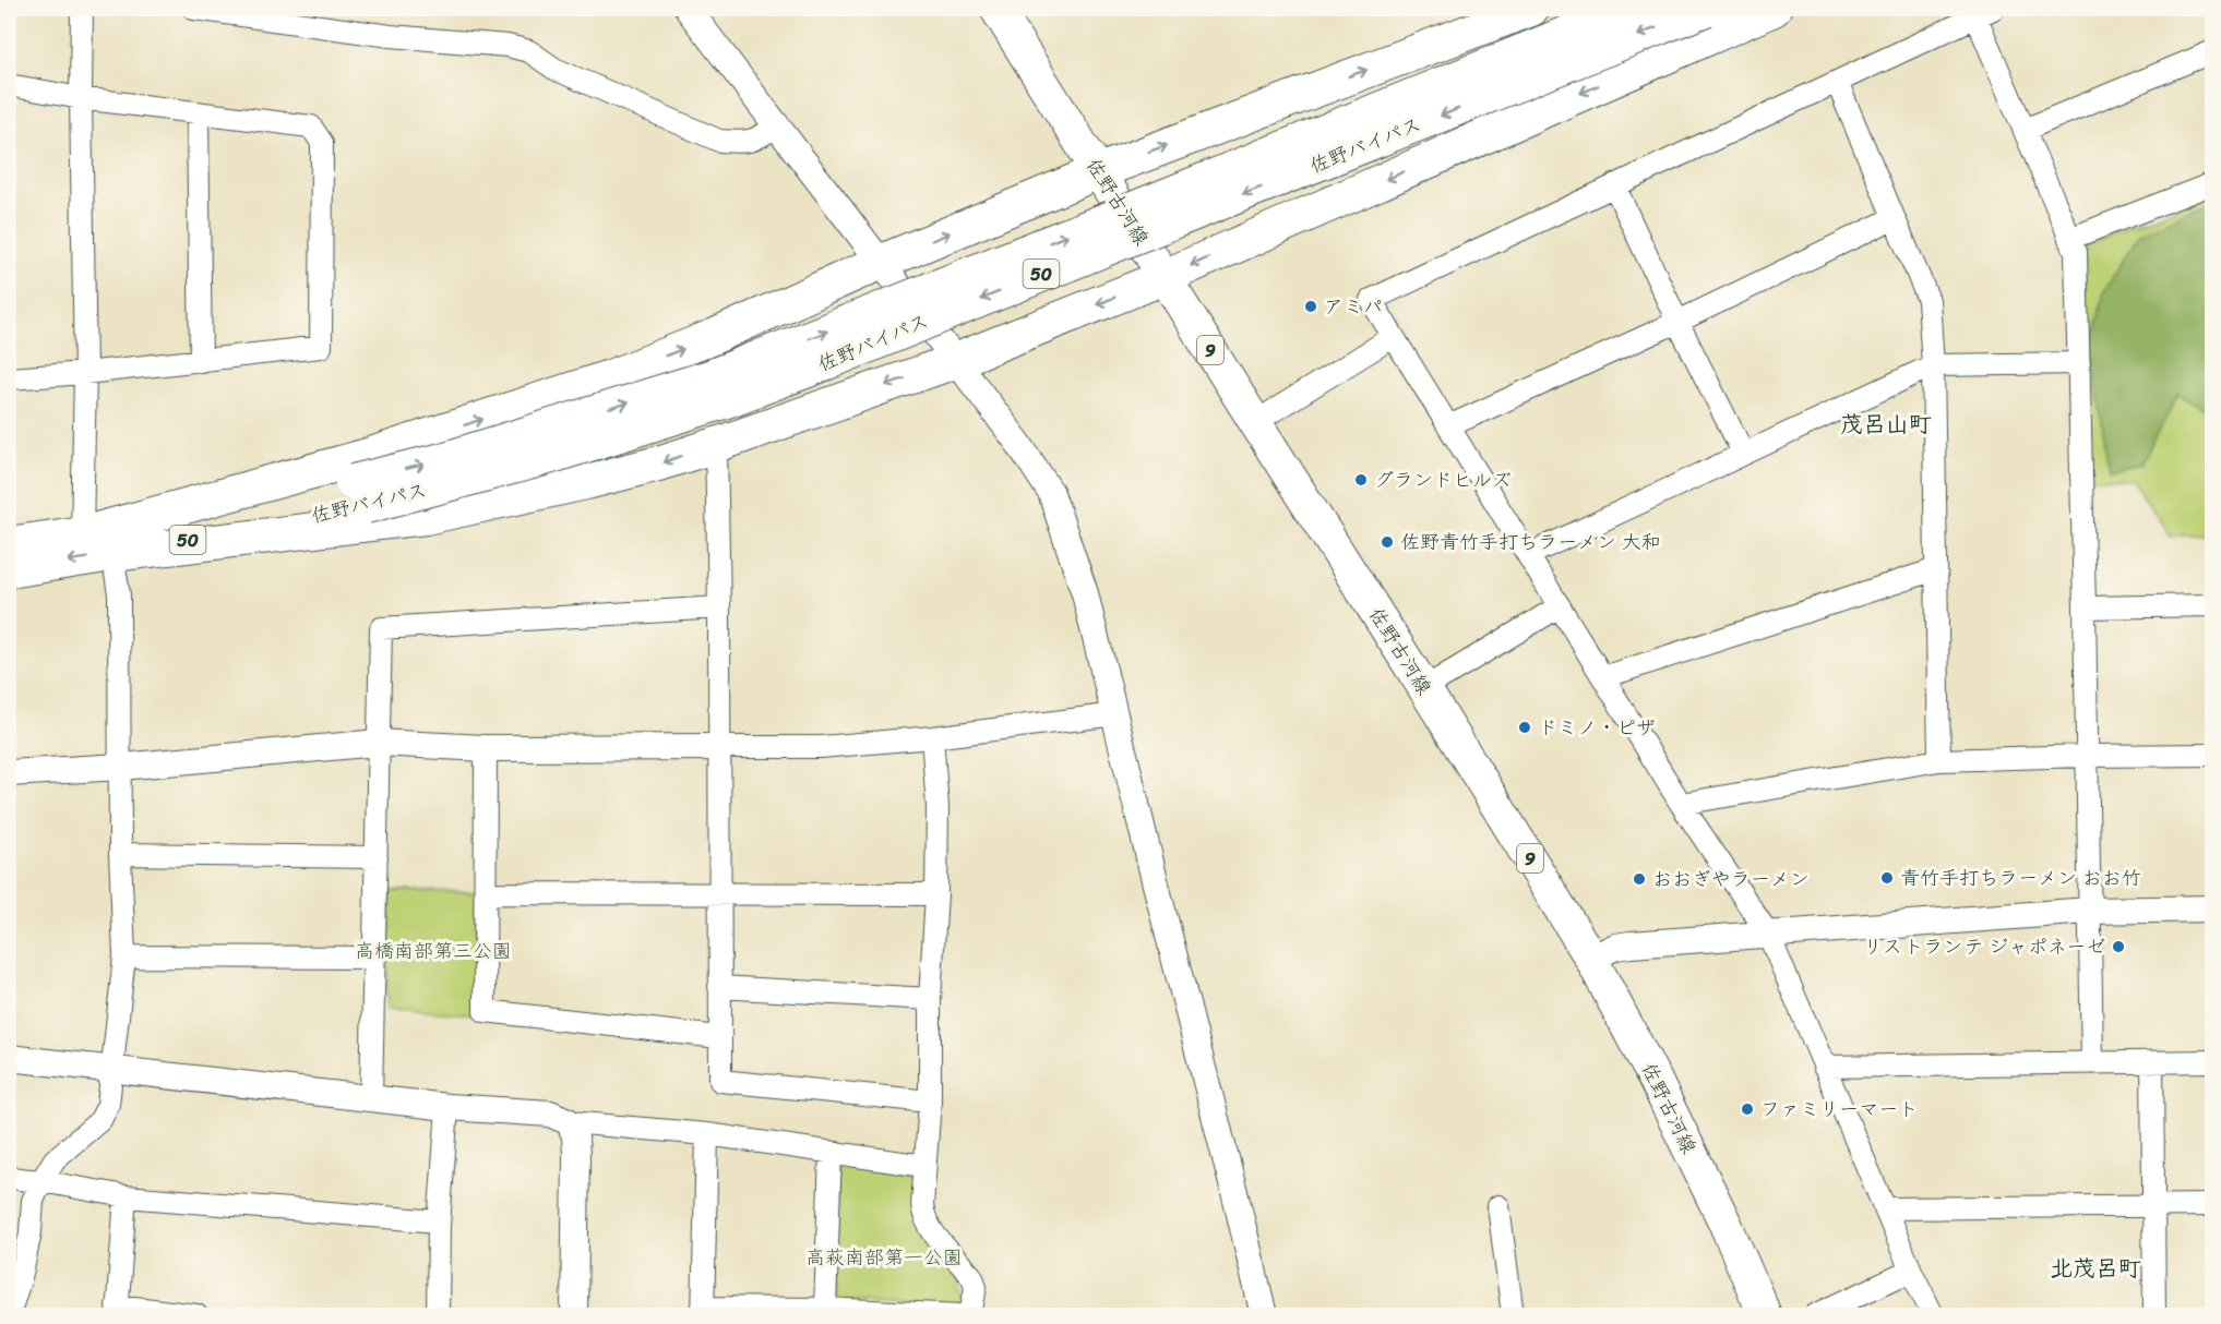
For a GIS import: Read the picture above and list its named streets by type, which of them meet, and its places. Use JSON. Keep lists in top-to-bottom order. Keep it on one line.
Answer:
{"streets":{"highway":["佐野バイパス","50"],"main road":["佐野古河線","9"]},"districts":["茂呂山町","北茂呂町"],"parks":["高橋南部第三公園","高萩南部第一公園"],"places":["アミパ","グランドヒルズ","佐野青竹手打ちラーメン 大和","ドミノ・ピザ","青竹手打ちラーメン おお竹","おおぎやラーメン","リストランテ ジャポネーゼ","ファミリーマート"]}
